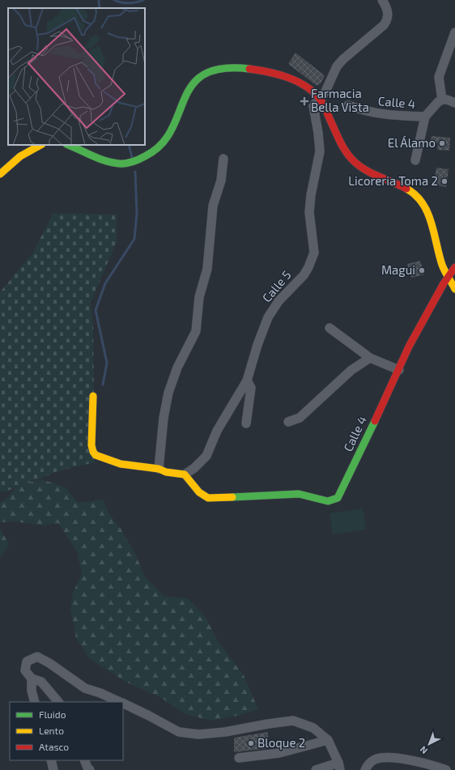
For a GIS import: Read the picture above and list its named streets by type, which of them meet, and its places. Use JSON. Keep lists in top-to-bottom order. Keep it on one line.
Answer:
{"streets":{"main road":["Calle 4"],"street":["Calle 5"]},"crossings":[["Calle 4","Calle 5"]],"places":{"health":["Farmacia Bella Vista"],"other":["El Álamo","Licoreria Toma 2","Magui","Bloque 2"]},"legend":["Fluido","Lento","Atasco"],"north":"bottom left"}
